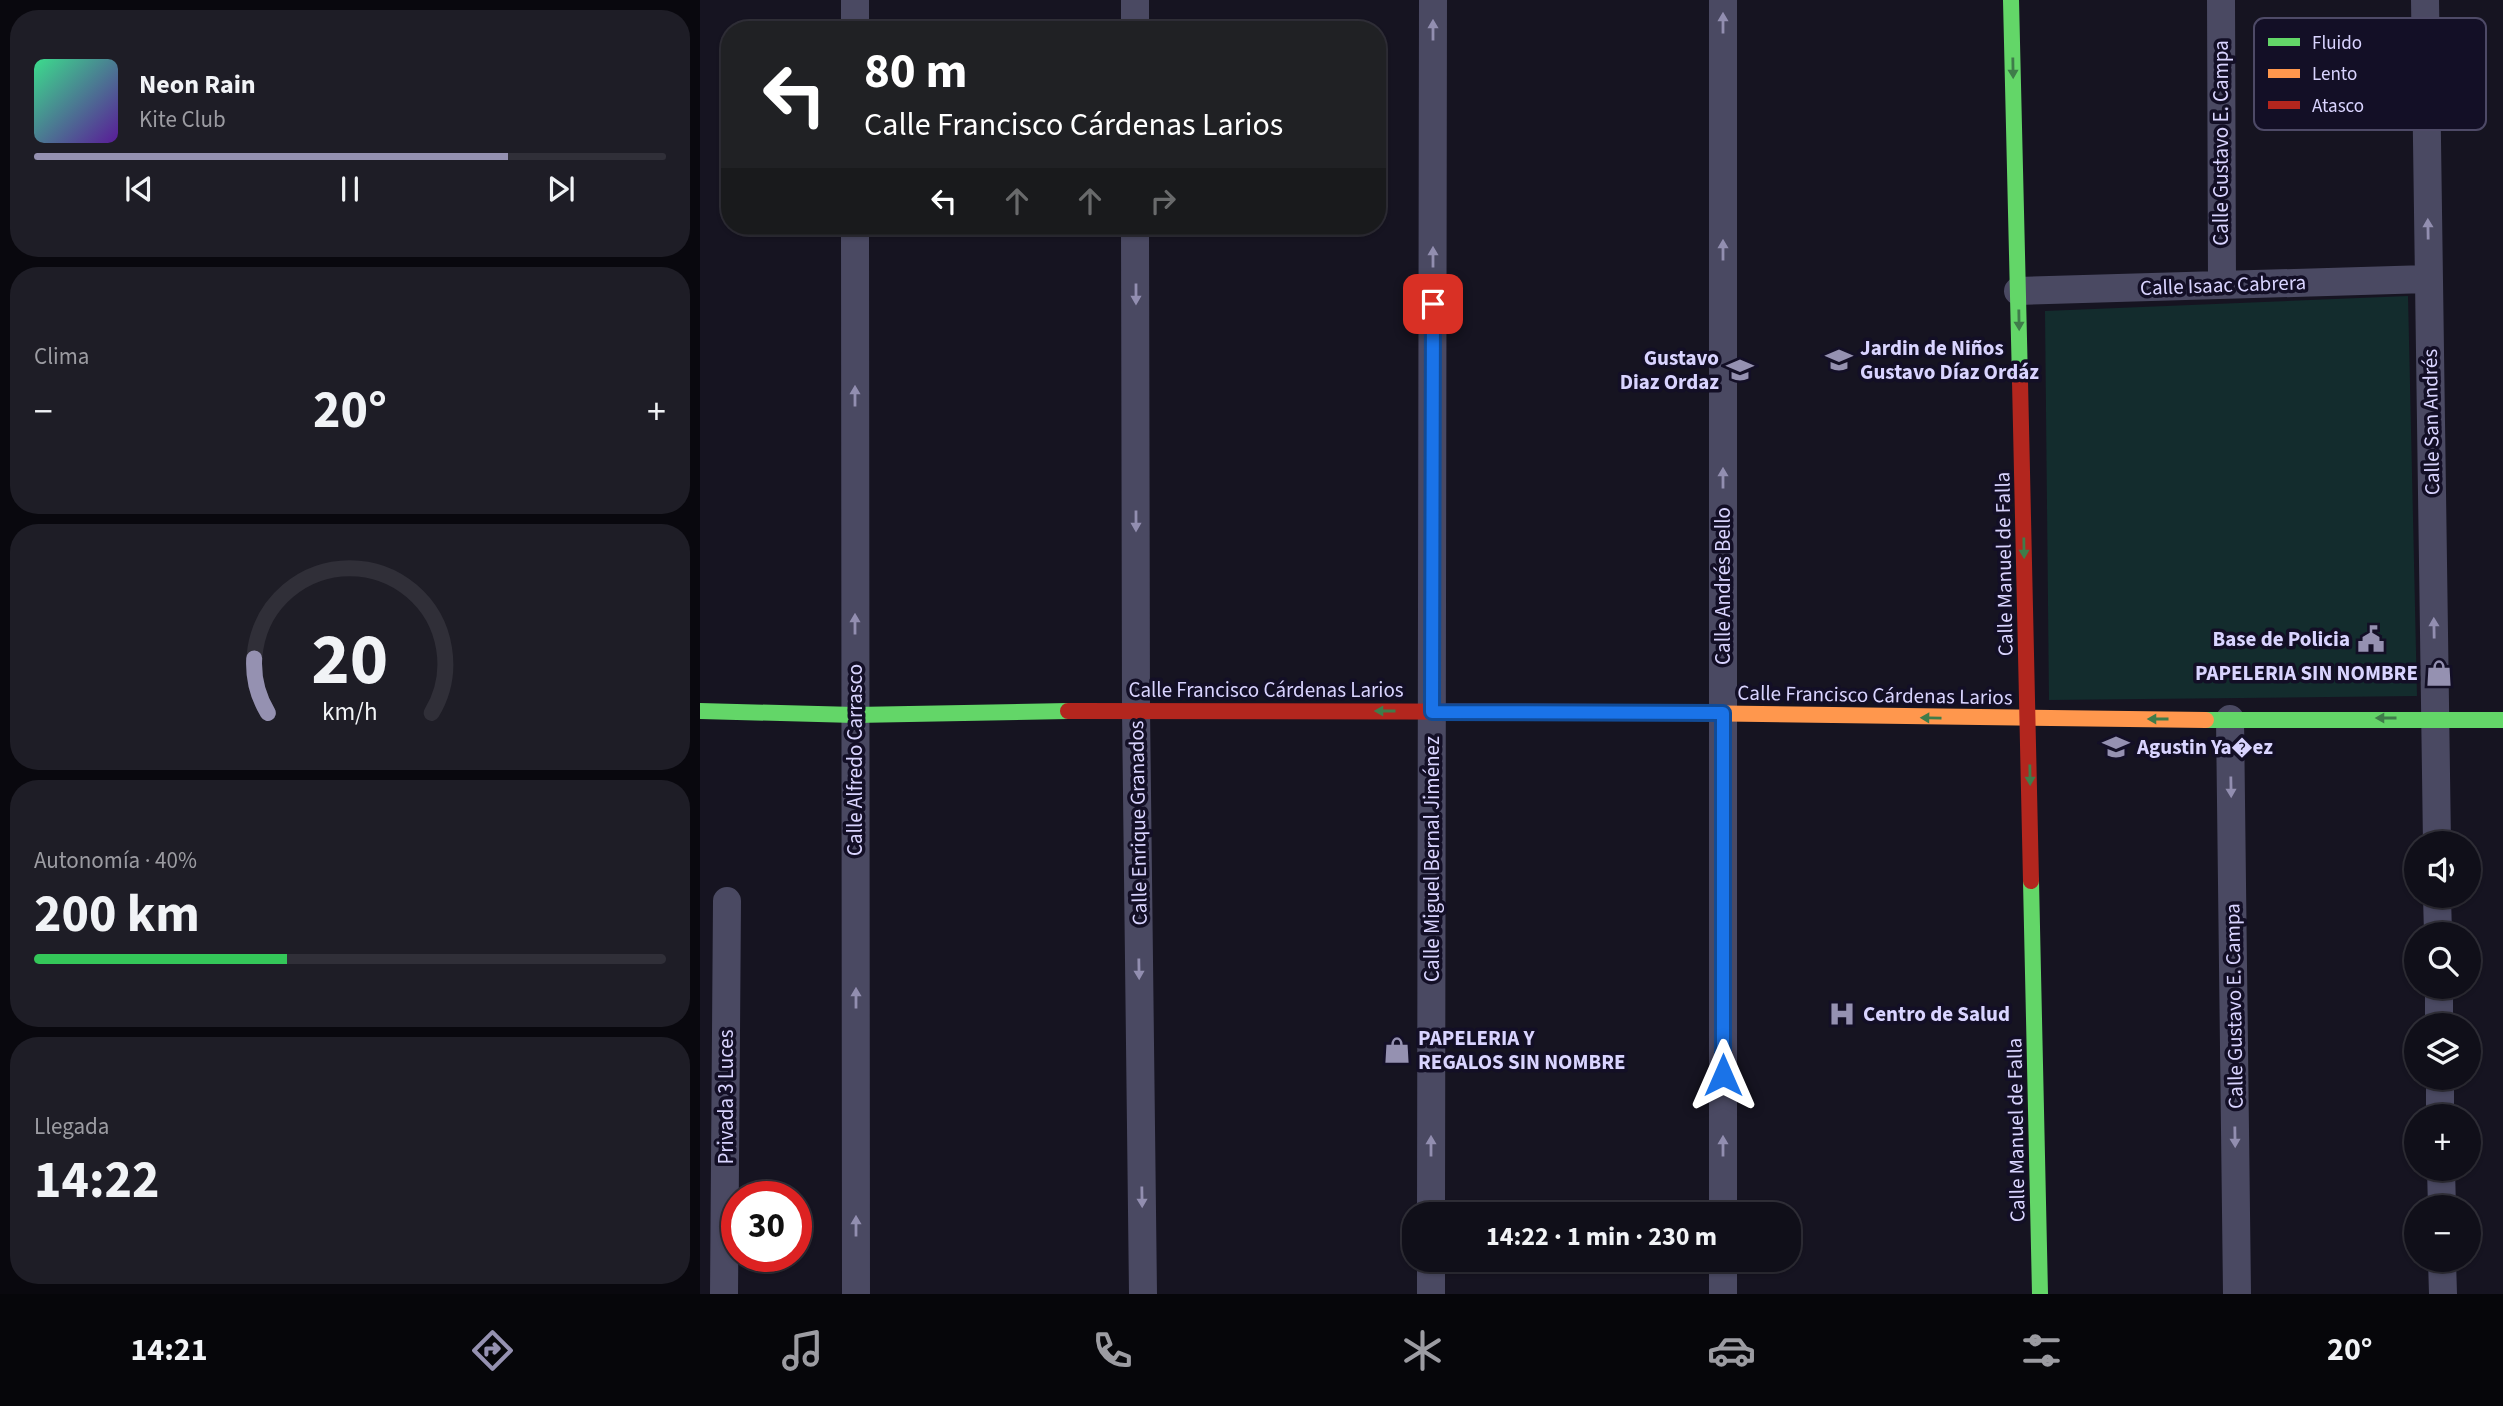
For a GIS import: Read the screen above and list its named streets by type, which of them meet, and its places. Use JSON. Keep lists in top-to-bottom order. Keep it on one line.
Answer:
{"streets":{"street":["Calle Gustavo E. Campa","Calle Isaac Cabrera","Calle San Andrés","Calle Manuel de Falla","Calle Andrés Bello","Calle Francisco Cárdenas Larios","Calle Alfredo Carrasco","Calle Enrique Granados","Calle Miguel Bernal Jiménez","Privada 3 Luces"]},"crossings":[["Calle Gustavo E. Campa","Calle Isaac Cabrera"],["Calle Gustavo E. Campa","Calle Francisco Cárdenas Larios"],["Calle Isaac Cabrera","Calle San Andrés"],["Calle Isaac Cabrera","Calle Manuel de Falla"],["Calle San Andrés","Calle Francisco Cárdenas Larios"],["Calle Manuel de Falla","Calle Francisco Cárdenas Larios"],["Calle Andrés Bello","Calle Francisco Cárdenas Larios"],["Calle Francisco Cárdenas Larios","Calle Alfredo Carrasco"],["Calle Francisco Cárdenas Larios","Calle Enrique Granados"],["Calle Francisco Cárdenas Larios","Calle Miguel Bernal Jiménez"]],"one_way":["Calle Gustavo E. Campa","Calle San Andrés","Calle Manuel de Falla","Calle Andrés Bello","Calle Francisco Cárdenas Larios","Calle Alfredo Carrasco","Calle Enrique Granados","Calle Miguel Bernal Jiménez"],"places":{"school or university":["Jardin de Niños Gustavo Díaz Ordáz","Gustavo Diaz Ordaz","Agustin Ya�ez"],"public building":["Base de Policia"],"shop":["PAPELERIA SIN NOMBRE","PAPELERIA Y REGALOS SIN NOMBRE"],"hospital":["Centro de Salud"]},"legend":["Fluido","Lento","Atasco"],"page":{"turn":["80 m","Calle Francisco Cárdenas Larios"],"song":["Neon Rain","Kite Club"],"tile":["Clima",["Autonomía · 40%","200 km"],["Llegada","14:22"]],"heat":["−","20°","+"],"map_buttons":["+","−"],"limit":"30","trip":"14:22 · 1 min · 230 m","tabs":["14:21","20°"],"gauge":["20","km/h"]}}
